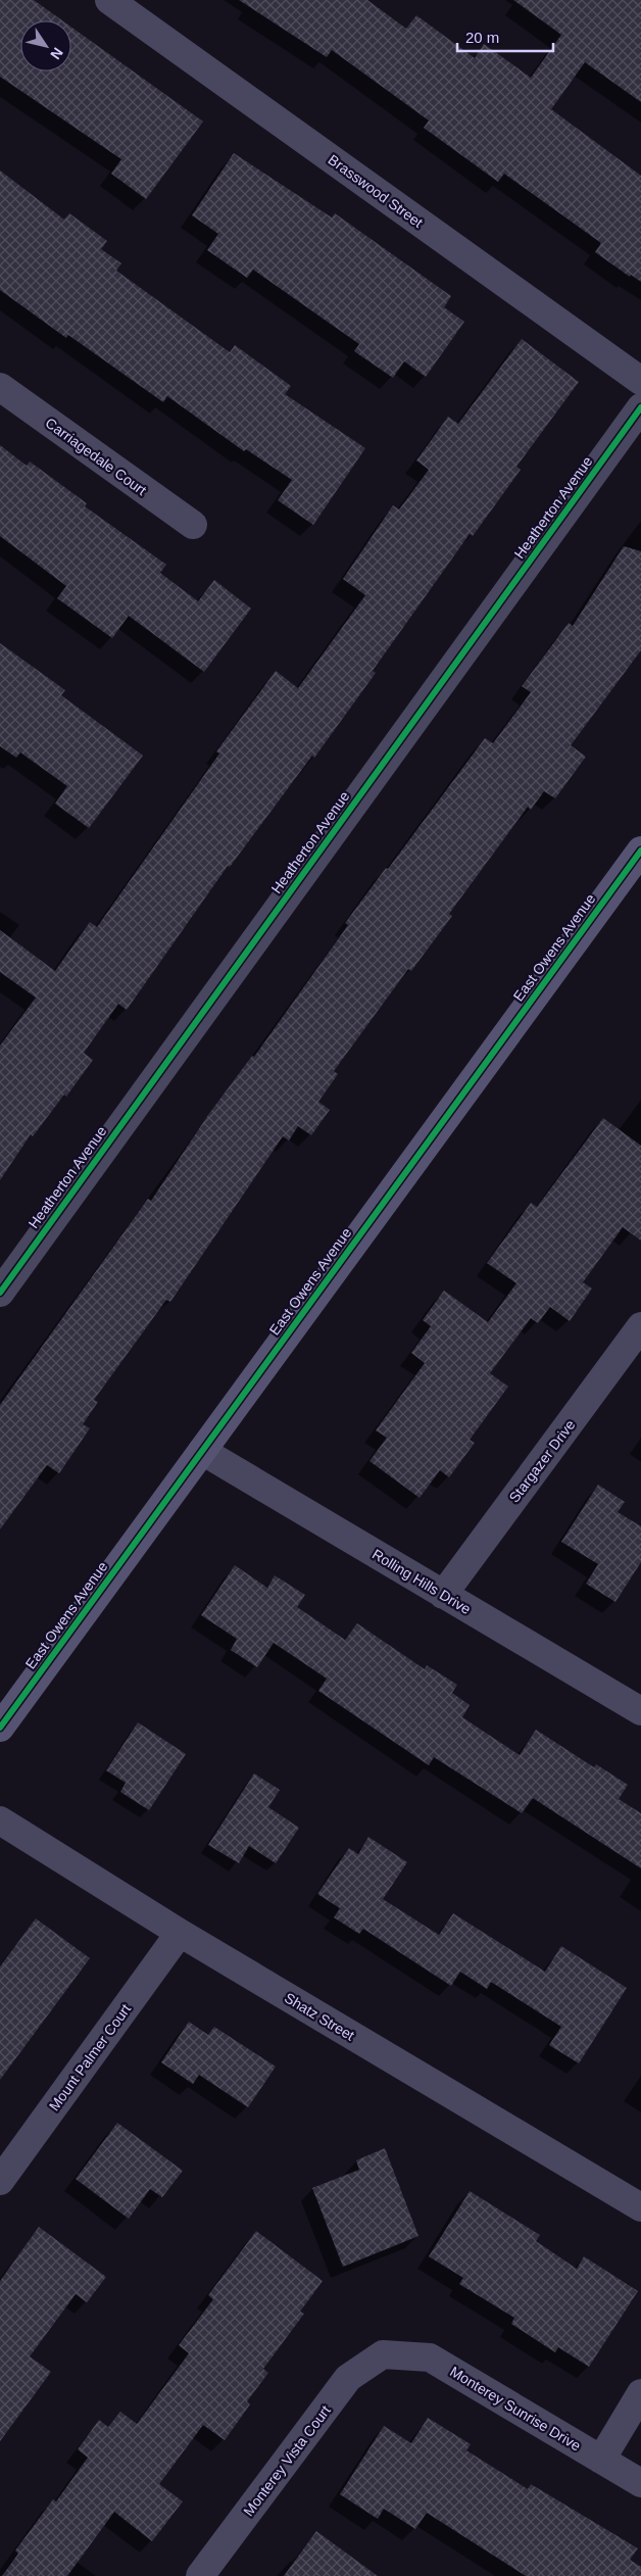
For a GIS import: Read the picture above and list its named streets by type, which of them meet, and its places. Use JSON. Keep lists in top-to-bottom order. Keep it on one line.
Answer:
{"streets":{"main road":["East Owens Avenue"],"street":["Brasswood Street","Carriagedale Court","Heatherton Avenue","Stargazer Drive","Rolling Hills Drive","Shatz Street","Mount Palmer Court","Monterey Sunrise Drive","Monterey Vista Court"]},"crossings":[["East Owens Avenue","Rolling Hills Drive"],["Stargazer Drive","Rolling Hills Drive"],["Shatz Street","Mount Palmer Court"],["Monterey Sunrise Drive","Monterey Vista Court"]],"scale_bar":"20 m","north":"bottom right"}
